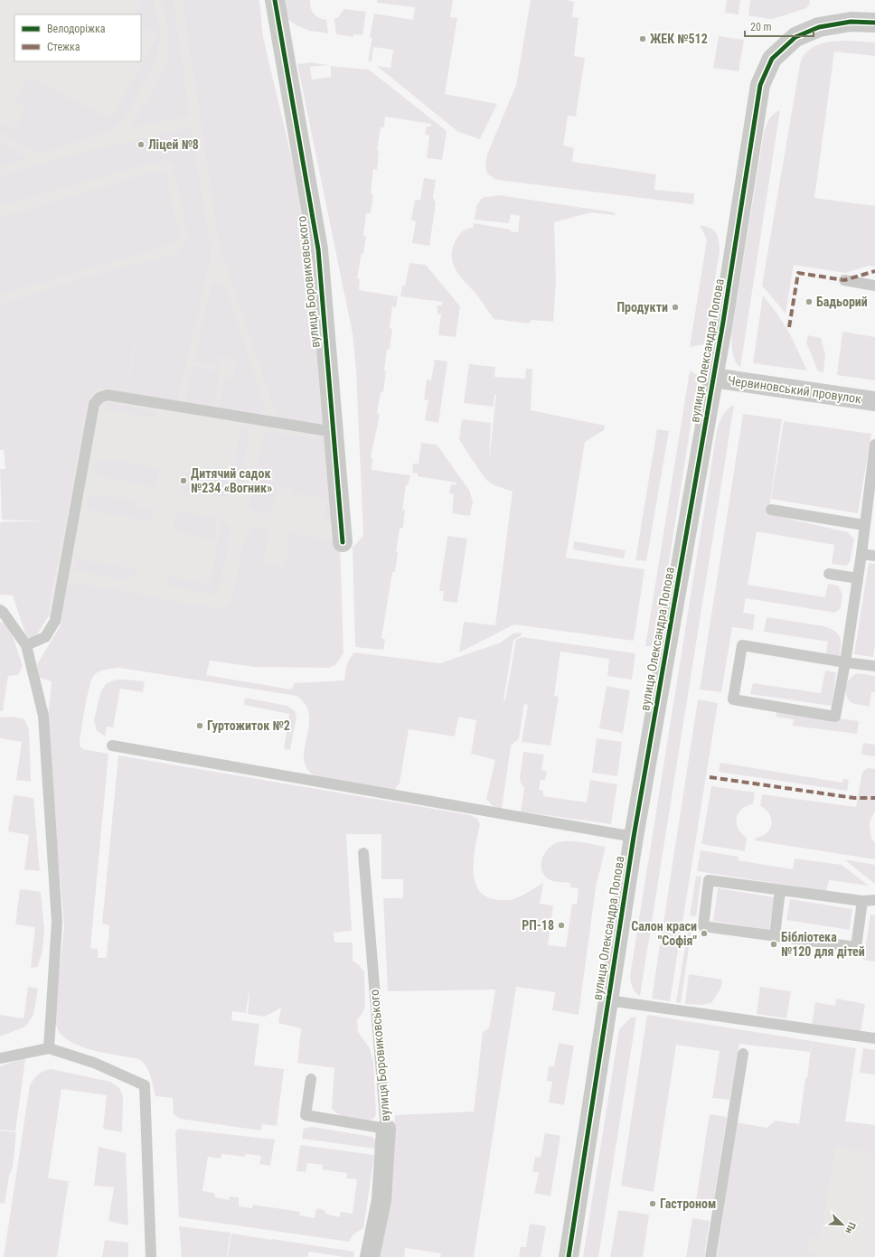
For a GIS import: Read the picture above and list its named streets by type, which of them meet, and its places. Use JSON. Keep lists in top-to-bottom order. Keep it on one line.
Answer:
{"streets":{"street":["вулиця Боровиковського","вулиця Олександра Попова","Червиновський провулок"]},"crossings":[["вулиця Олександра Попова","Червиновський провулок"]],"places":["ЖЕК №512","Ліцей №8","Бадьорий","Продукти","Дитячий садок №234 «Вогник»","Гуртожиток №2","РП-18","Салон краси \"Софія\"","Бібліотека №120 для дітей","Гастроном"],"legend":["Велодоріжка","Стежка"],"scale_bar":"20 m","north":"bottom right"}
